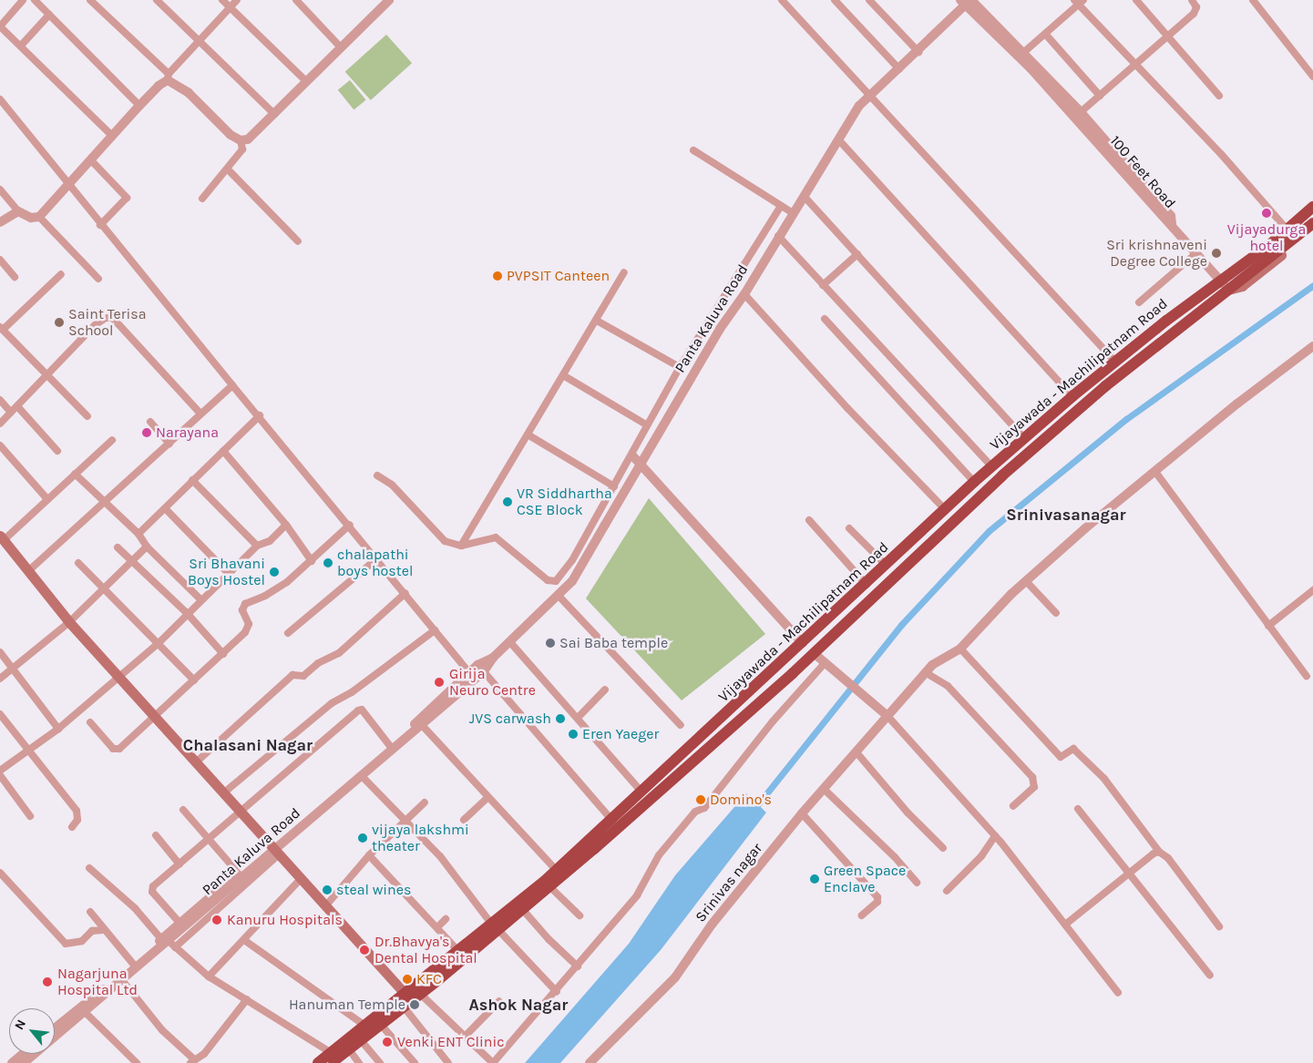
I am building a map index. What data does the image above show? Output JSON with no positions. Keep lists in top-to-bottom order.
{
  "streets": {
    "highway": ["Vijayawada - Machilipatnam Road"],
    "street": ["100 Feet Road", "Panta Kaluva Road", "Srinivas nagar"]
  },
  "crossings": [
    ["100 Feet Road", "Panta Kaluva Road"]
  ],
  "districts": ["Srinivasanagar", "Chalasani Nagar", "Ashok Nagar"],
  "places": [
    "Vijayadurga hotel",
    "Sri krishnaveni Degree College",
    "PVPSIT Canteen",
    "Saint Terisa School",
    "Narayana",
    "VR Siddhartha CSE Block",
    "chalapathi boys hostel",
    "Sri Bhavani Boys Hostel",
    "Sai Baba temple",
    "Girija Neuro Centre",
    "JVS carwash",
    "Eren Yaeger",
    "Domino's",
    "vijaya lakshmi theater",
    "Green Space Enclave",
    "steal wines",
    "Kanuru Hospitals",
    "Dr.Bhavya's Dental Hospital",
    "KFC",
    "Nagarjuna Hospital Ltd",
    "Hanuman Temple",
    "Venki ENT Clinic"
  ],
  "north": "top left"
}
